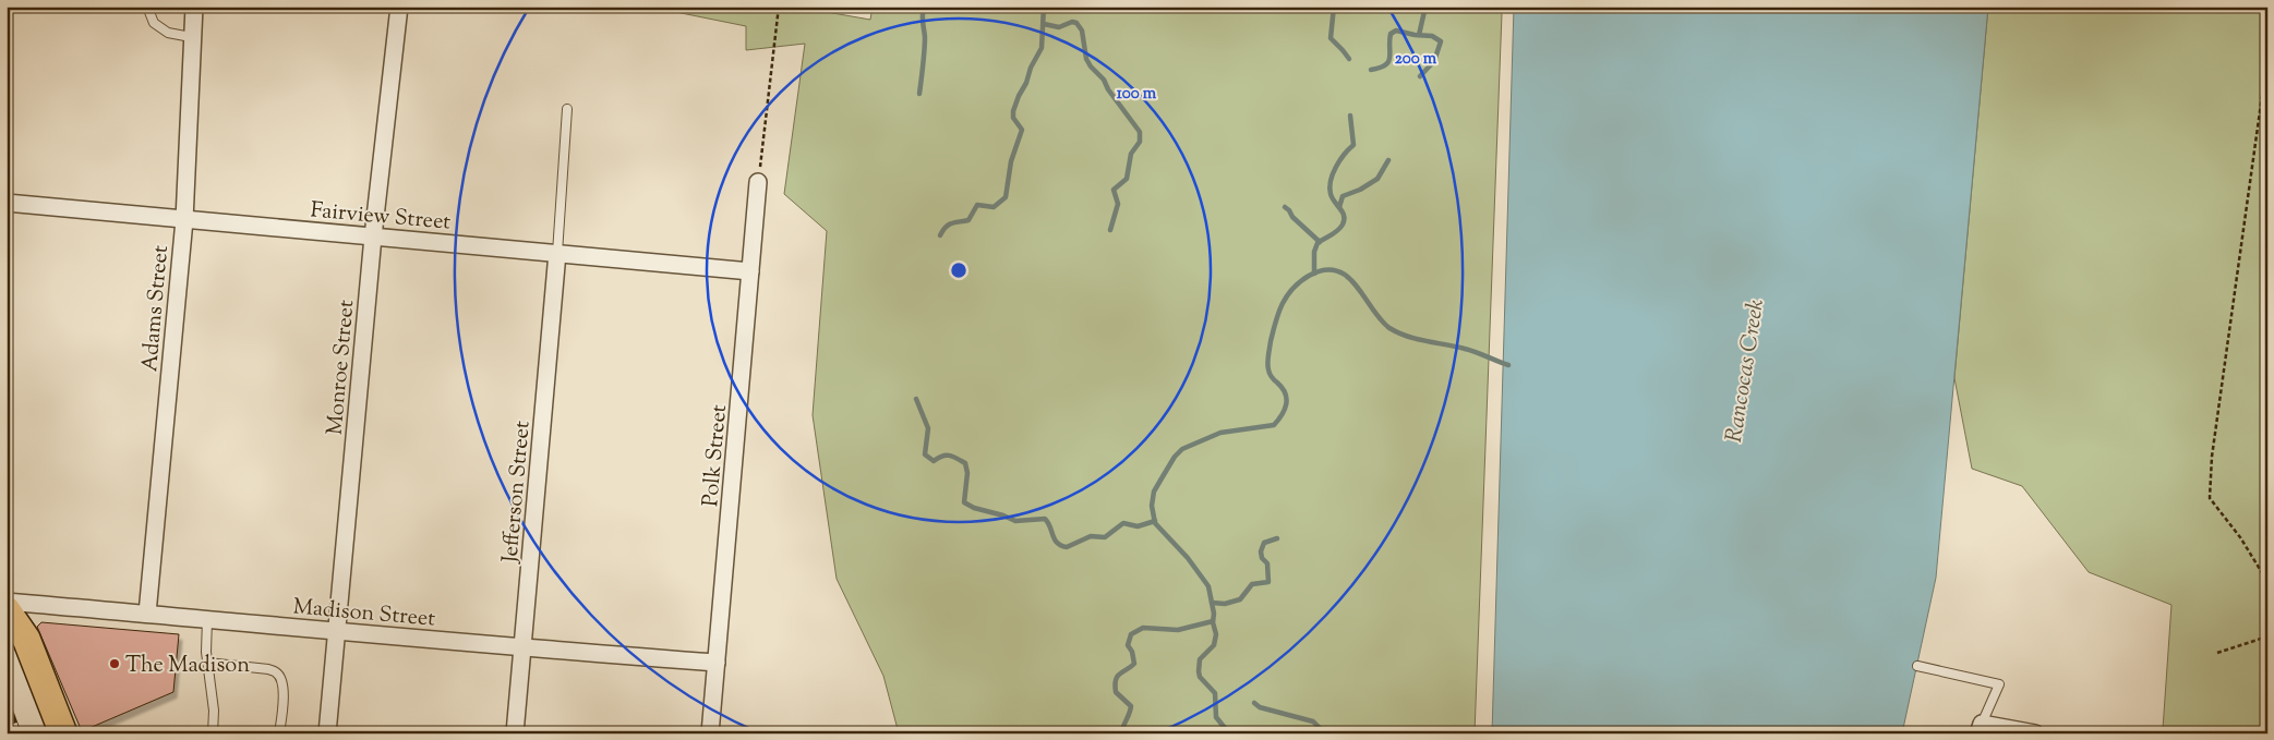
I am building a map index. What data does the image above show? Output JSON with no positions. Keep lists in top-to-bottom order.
{
  "streets": {
    "street": [
      "Fairview Street",
      "Adams Street",
      "Monroe Street",
      "Polk Street",
      "Jefferson Street",
      "Madison Street"
    ]
  },
  "crossings": [
    ["Fairview Street", "Adams Street"],
    ["Fairview Street", "Monroe Street"],
    ["Fairview Street", "Polk Street"],
    ["Fairview Street", "Jefferson Street"],
    ["Adams Street", "Madison Street"],
    ["Monroe Street", "Madison Street"],
    ["Polk Street", "Madison Street"],
    ["Jefferson Street", "Madison Street"]
  ],
  "water": ["Rancocas Creek"],
  "places": ["The Madison"],
  "rings": ["200 m", "100 m"]
}
